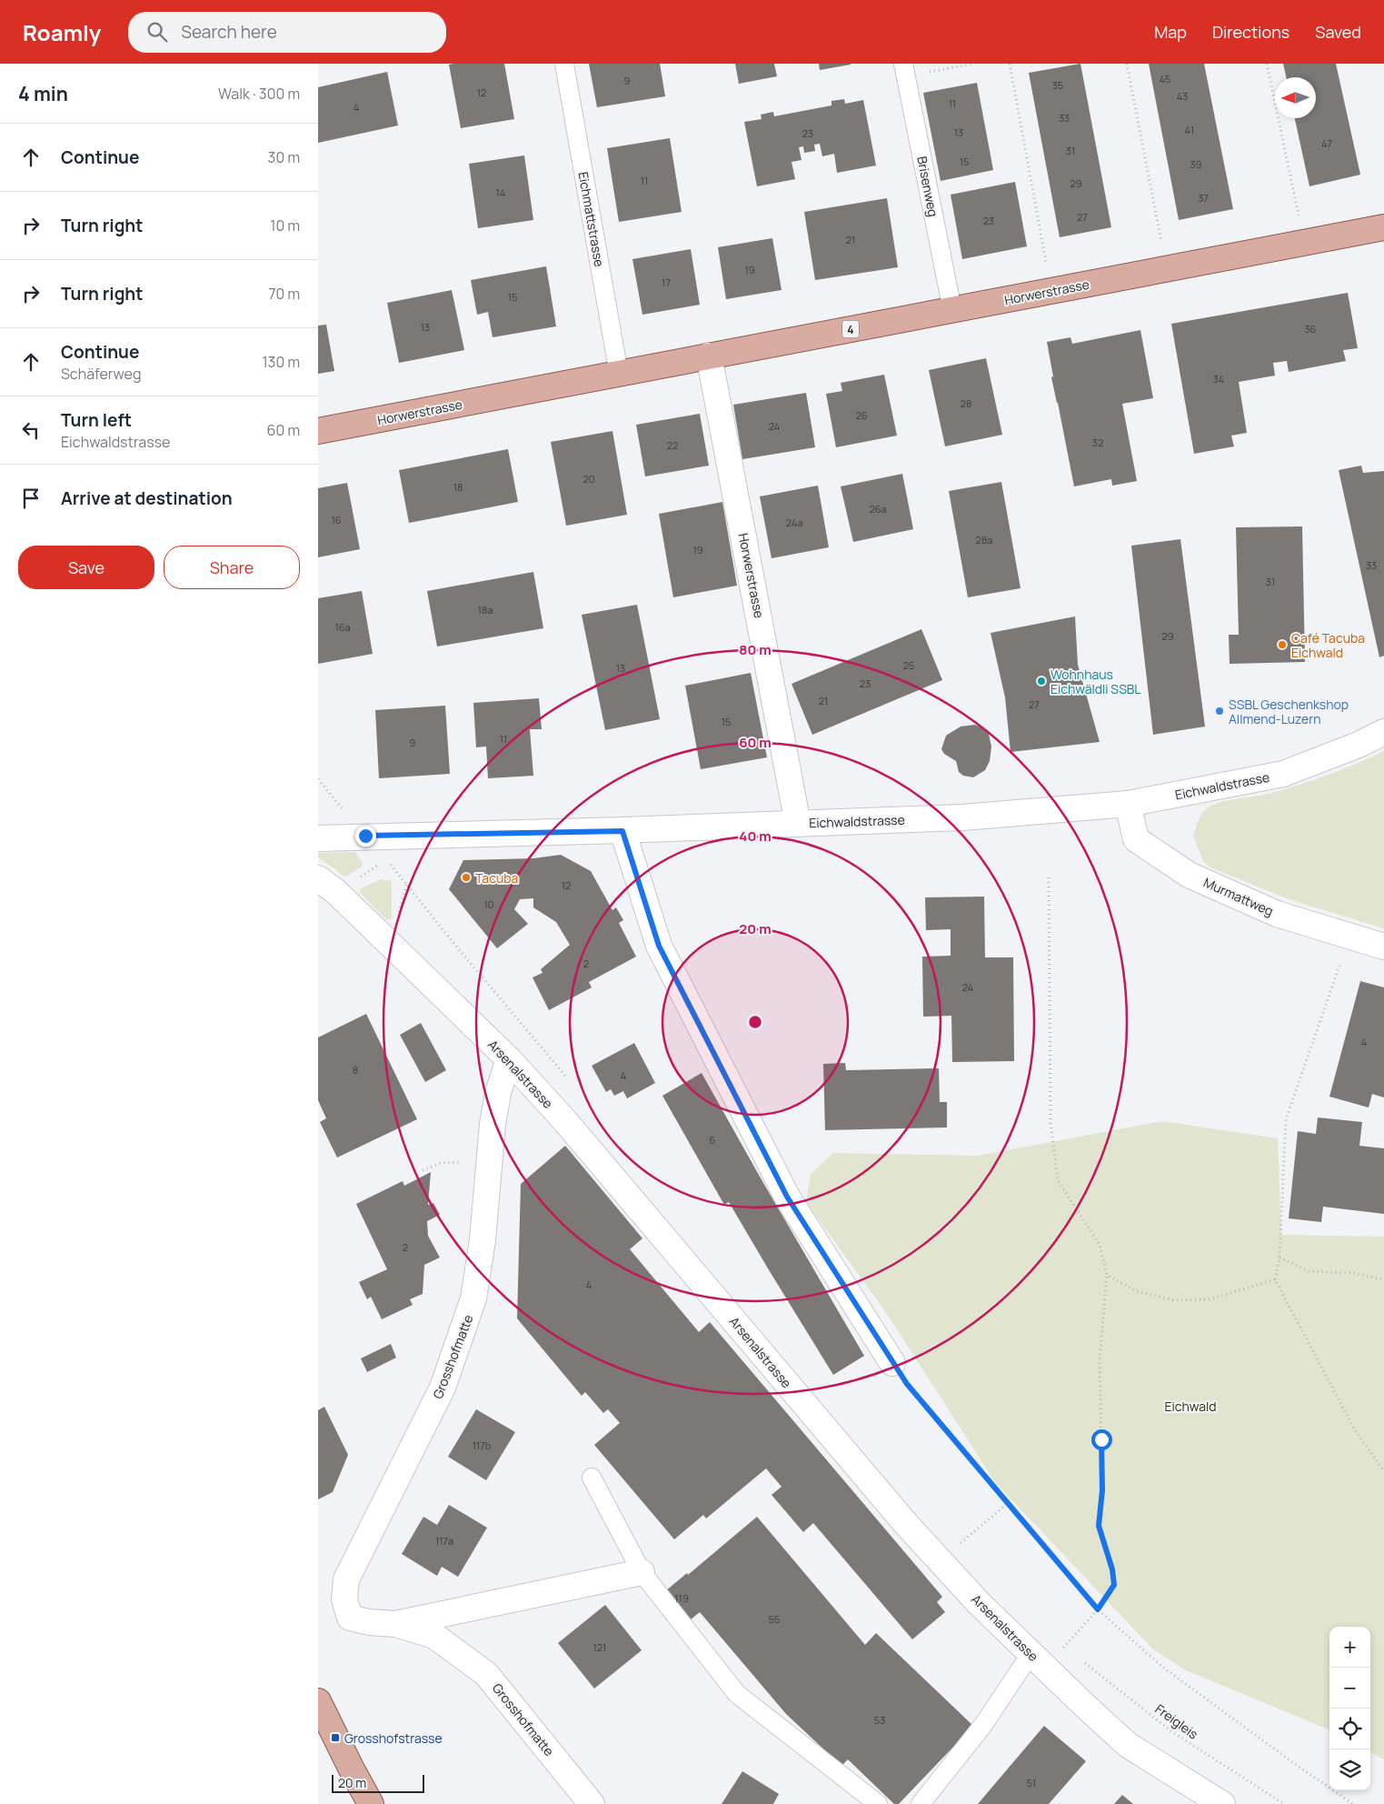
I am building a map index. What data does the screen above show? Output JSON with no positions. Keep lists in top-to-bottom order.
{
  "streets": {
    "main road": ["Horwerstrasse", "4"],
    "street": [
      "Eichwaldstrasse",
      "Murmattweg",
      "Arsenalstrasse",
      "Grosshofmatte"
    ],
    "lane": ["Brisenweg", "Eichmattstrasse"],
    "path": ["Freigleis"]
  },
  "crossings": [
    ["Brisenweg", "Horwerstrasse"],
    ["Eichmattstrasse", "Horwerstrasse"],
    ["Horwerstrasse", "Eichwaldstrasse"],
    ["Eichwaldstrasse", "Murmattweg"],
    ["Arsenalstrasse", "Grosshofmatte"]
  ],
  "parks": ["Eichwald"],
  "places": {
    "other": [
      "Café Tacuba Eichwald",
      "Wohnhaus Eichwäldli SSBL",
      "SSBL Geschenkshop Allmend-Luzern",
      "Tacuba"
    ],
    "transit": ["Grosshofstrasse"]
  },
  "house_numbers": [
    "45",
    "9",
    "35",
    "12",
    "43",
    "11",
    "4",
    "33",
    "41",
    "13",
    "23",
    "47",
    "31",
    "15",
    "39",
    "11",
    "29",
    "14",
    "37",
    "27",
    "23",
    "21",
    "19",
    "17",
    "15",
    "13",
    "36",
    "34",
    "28",
    "26",
    "24",
    "32",
    "22",
    "20",
    "18",
    "26a",
    "16",
    "24a",
    "28a",
    "19",
    "33",
    "31",
    "18a",
    "16a",
    "29",
    "25",
    "13",
    "23",
    "21",
    "27",
    "15",
    "11",
    "9",
    "12",
    "10",
    "2",
    "24",
    "4",
    "8",
    "4",
    "6",
    "2",
    "4",
    "117b",
    "117a",
    "119",
    "55",
    "121",
    "53",
    "51"
  ],
  "scale_bar": "20 m",
  "north": "left",
  "page": {
    "header": "Roamly",
    "search": "Search here",
    "nav": ["Map", "Directions", "Saved"],
    "heading": ["4 min", "Walk · 300 m"],
    "list": [
      ["Continue", "30 m"],
      ["Turn right", "10 m"],
      ["Turn right", "70 m"],
      ["Continue", "Schäferweg", "130 m"],
      ["Turn left", "Eichwaldstrasse", "60 m"],
      "Arrive at destination"
    ],
    "buttons": ["Save", "Share"],
    "map_buttons": ["+", "−"],
    "scale": "20 m"
  },
  "rings": [
    "80 m",
    "60 m",
    "40 m",
    "20 m"
  ]
}
